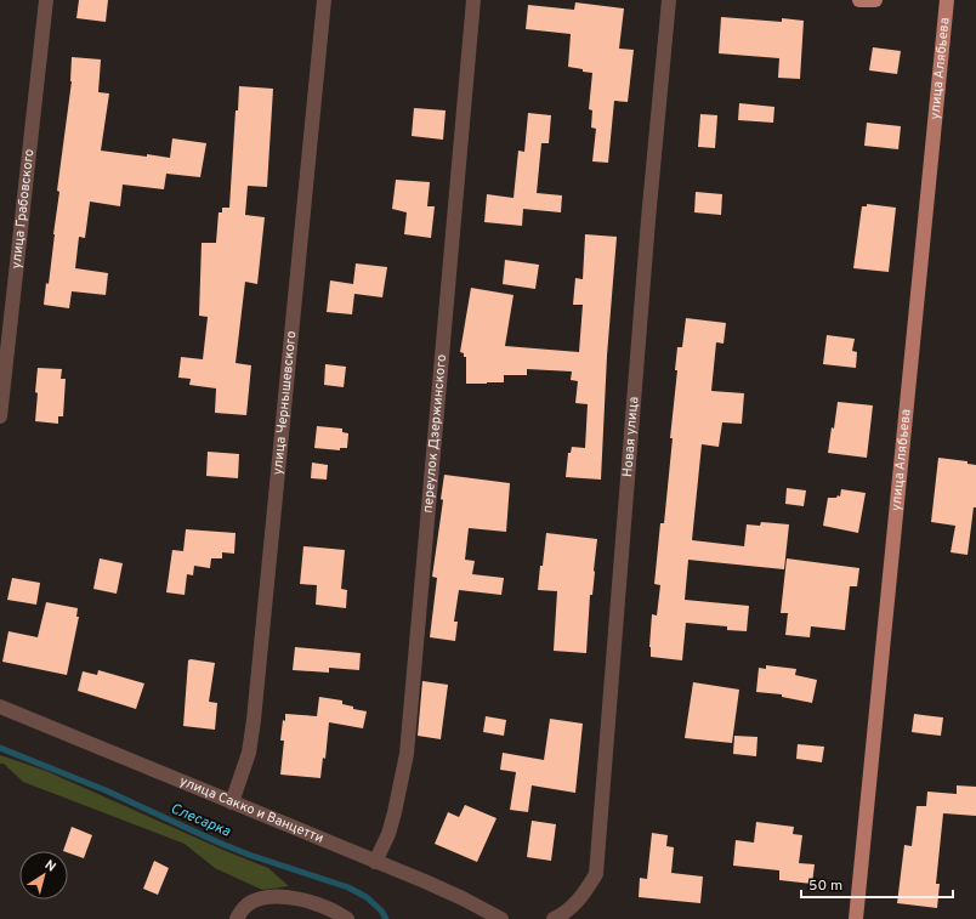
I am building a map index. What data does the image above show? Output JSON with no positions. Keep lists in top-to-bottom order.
{
  "streets": {
    "main road": ["улица Алябьева"],
    "street": [
      "улица Грабовского",
      "улица Чернышевского",
      "переулок Дзержинского",
      "Новая улица",
      "улица Сакко и Ванцетти"
    ]
  },
  "crossings": [
    ["улица Чернышевского", "улица Сакко и Ванцетти"],
    ["переулок Дзержинского", "улица Сакко и Ванцетти"]
  ],
  "water": ["Слесарка"],
  "scale_bar": "50 m",
  "north": "top right"
}
